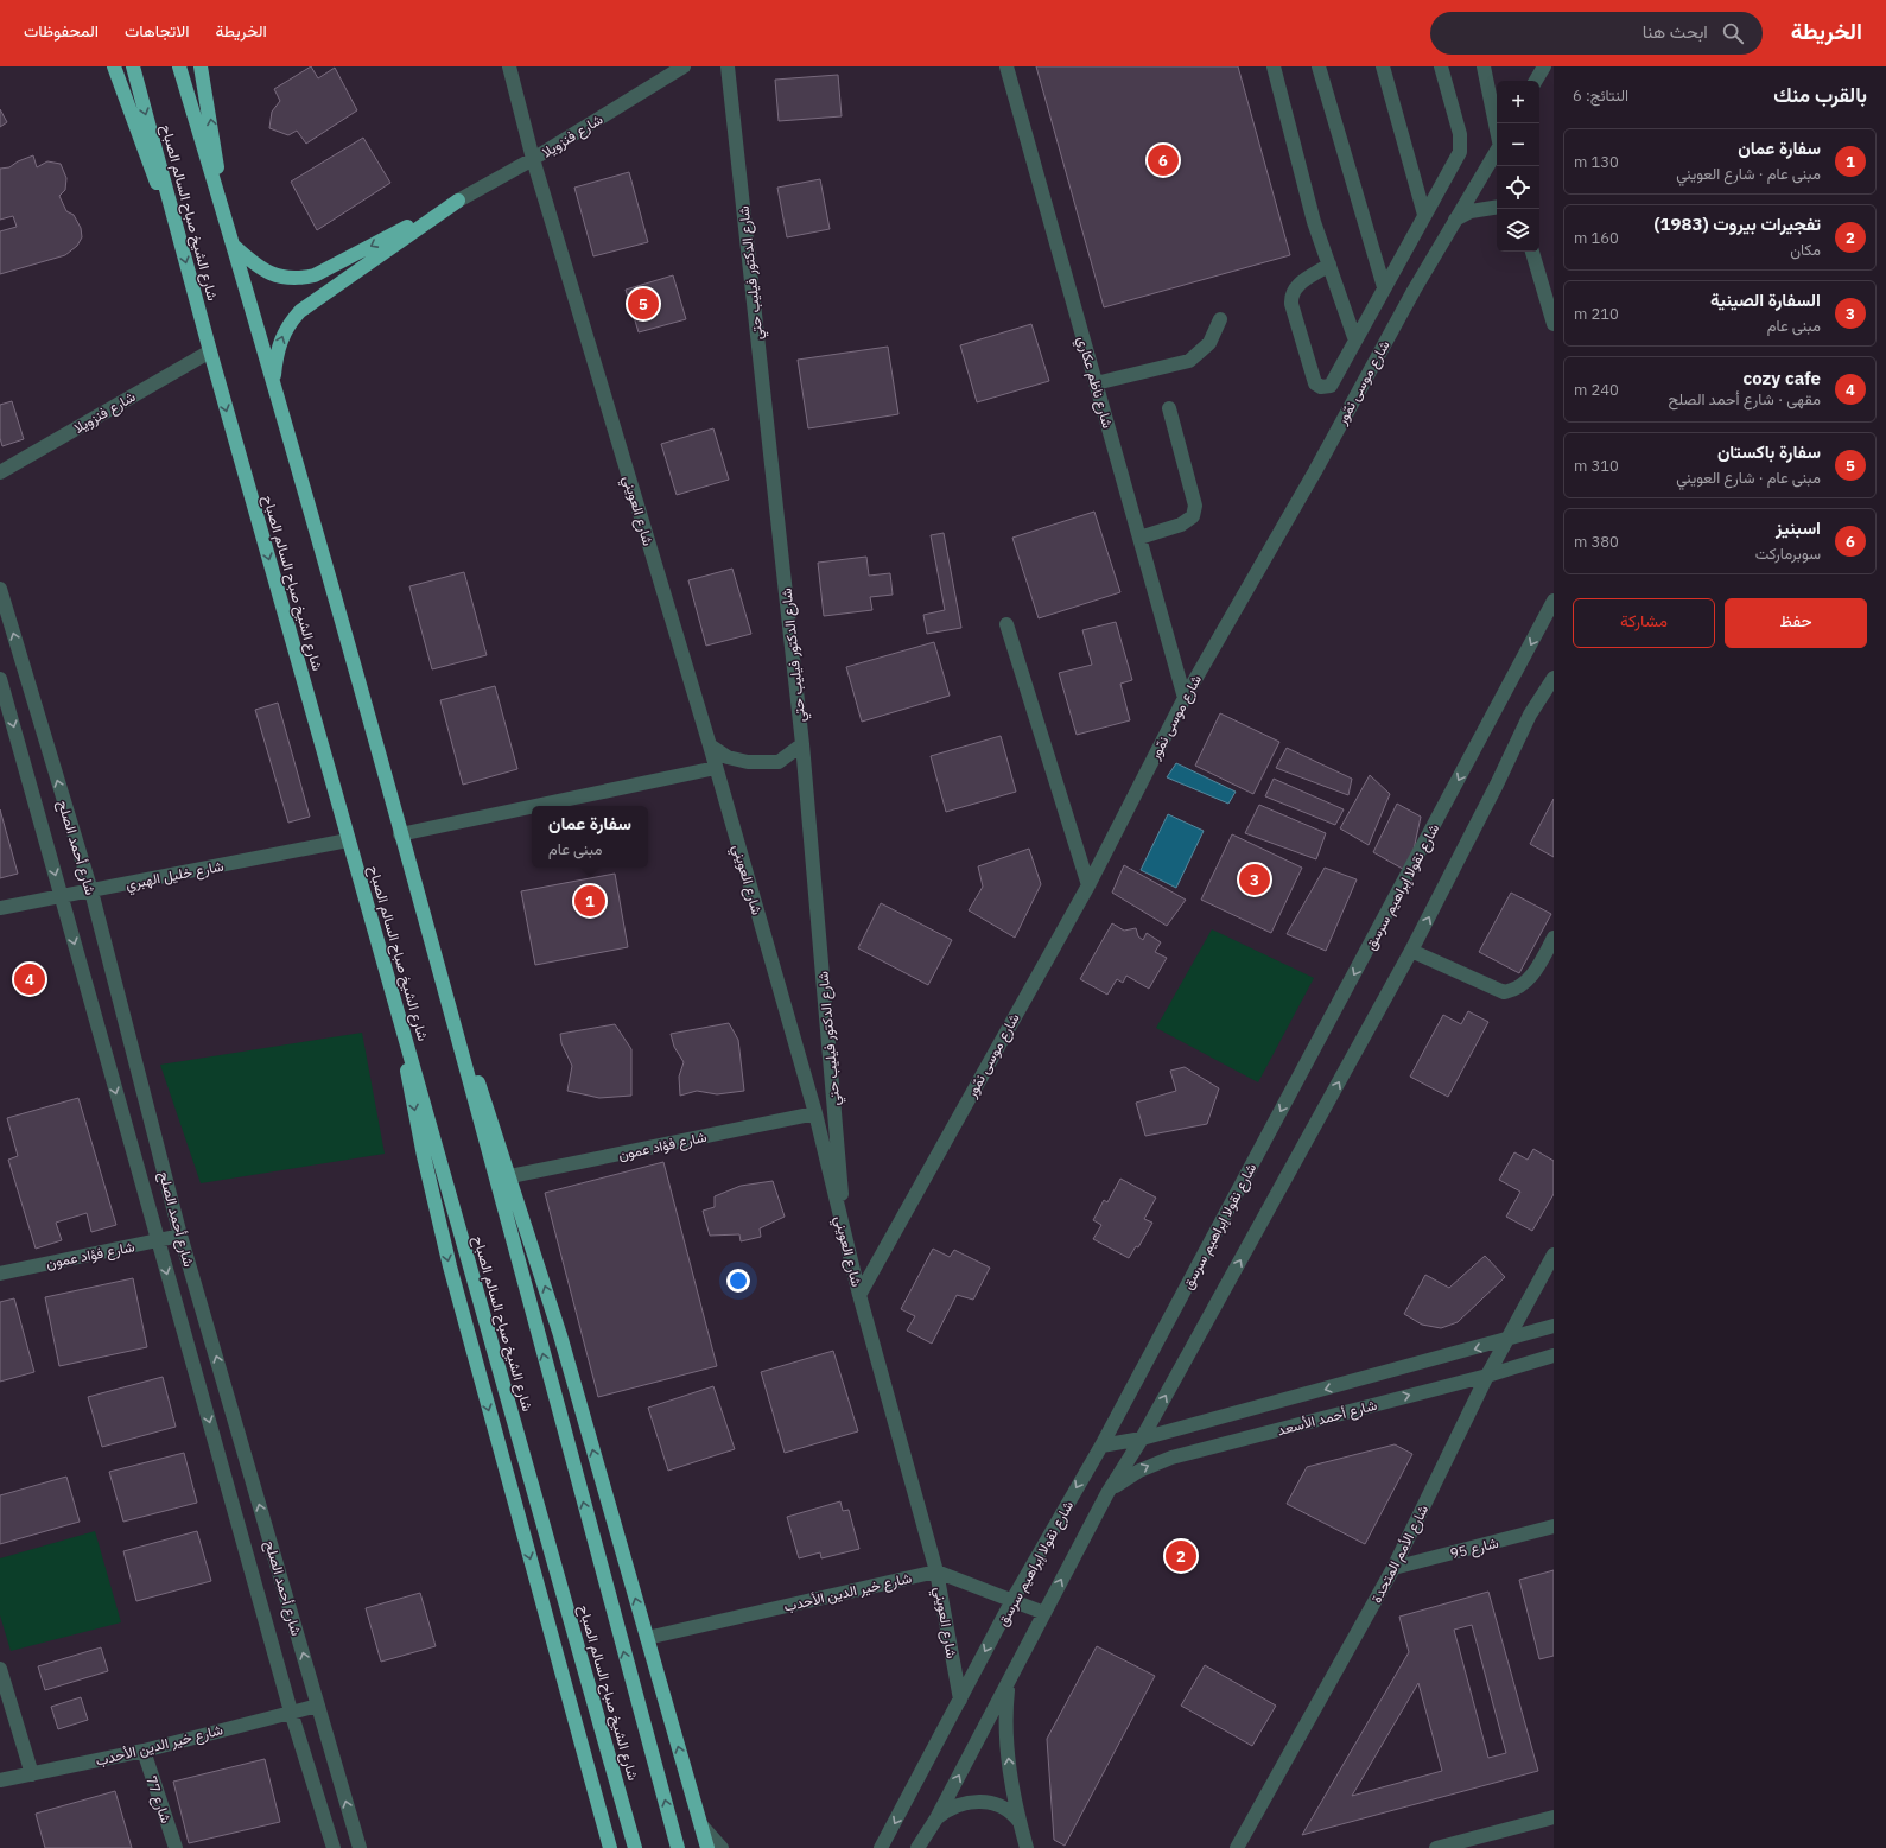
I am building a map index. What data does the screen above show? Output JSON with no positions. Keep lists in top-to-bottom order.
{
  "streets": {
    "highway": ["شارع الشيخ صباح السالم الصباح"],
    "street": [
      "شارع فنزويلا",
      "شارع الدكتور فيليب حتي",
      "شارع ناظم عكاري",
      "شارع موسى نمّور",
      "شارع العويني",
      "شارع أحمد الصلح",
      "شارع خليل الهبري",
      "شارع نقولا إبراهيم سرسق",
      "شارع فؤاد عمون",
      "شارع أحمد الأسعد",
      "شارع 95",
      "شارع الأمم المتحدة",
      "شارع خير الدين الأحدب",
      "شارع 77"
    ]
  },
  "crossings": [
    ["شارع فنزويلا", "شارع الشيخ صباح السالم الصباح"],
    ["شارع فنزويلا", "شارع العويني"],
    ["شارع الشيخ صباح السالم الصباح", "شارع خليل الهبري"],
    ["شارع الدكتور فيليب حتي", "شارع العويني"],
    ["شارع ناظم عكاري", "شارع موسى نمّور"],
    ["شارع موسى نمّور", "شارع العويني"],
    ["شارع العويني", "شارع نقولا إبراهيم سرسق"],
    ["شارع العويني", "شارع فؤاد عمون"],
    ["شارع العويني", "شارع خير الدين الأحدب"],
    ["شارع أحمد الصلح", "شارع خليل الهبري"],
    ["شارع أحمد الصلح", "شارع فؤاد عمون"],
    ["شارع أحمد الصلح", "شارع خير الدين الأحدب"],
    ["شارع نقولا إبراهيم سرسق", "شارع أحمد الأسعد"],
    ["شارع أحمد الأسعد", "شارع الأمم المتحدة"],
    ["شارع 95", "شارع الأمم المتحدة"],
    ["شارع خير الدين الأحدب", "شارع 77"]
  ],
  "page": {
    "header": "الخريطة",
    "search": "ابحث هنا",
    "nav": ["الخريطة", "الاتجاهات", "المحفوظات"],
    "heading": ["بالقرب منك", "النتائج: 6"],
    "map_buttons": ["+", "−"],
    "list": [
      {
        "mark": "1",
        "name": "سفارة عمان",
        "note": "مبنى عام · شارع العويني",
        "value": "130 m"
      },
      {
        "mark": "2",
        "name": "تفجيرات بيروت (1983)",
        "note": "مكان",
        "value": "160 m"
      },
      {
        "mark": "3",
        "name": "السفارة الصينية",
        "note": "مبنى عام",
        "value": "210 m"
      },
      {
        "mark": "4",
        "name": "cozy cafe",
        "note": "مقهى · شارع أحمد الصلح",
        "value": "240 m"
      },
      {
        "mark": "5",
        "name": "سفارة باكستان",
        "note": "مبنى عام · شارع العويني",
        "value": "310 m"
      },
      {
        "mark": "6",
        "name": "اسبنيز",
        "note": "سوبرماركت",
        "value": "380 m"
      }
    ],
    "pins": [
      "6",
      "5",
      "3",
      "1",
      "4",
      "2"
    ],
    "buttons": ["حفظ", "مشاركة"],
    "popup": ["سفارة عمان", "مبنى عام"]
  }
}
